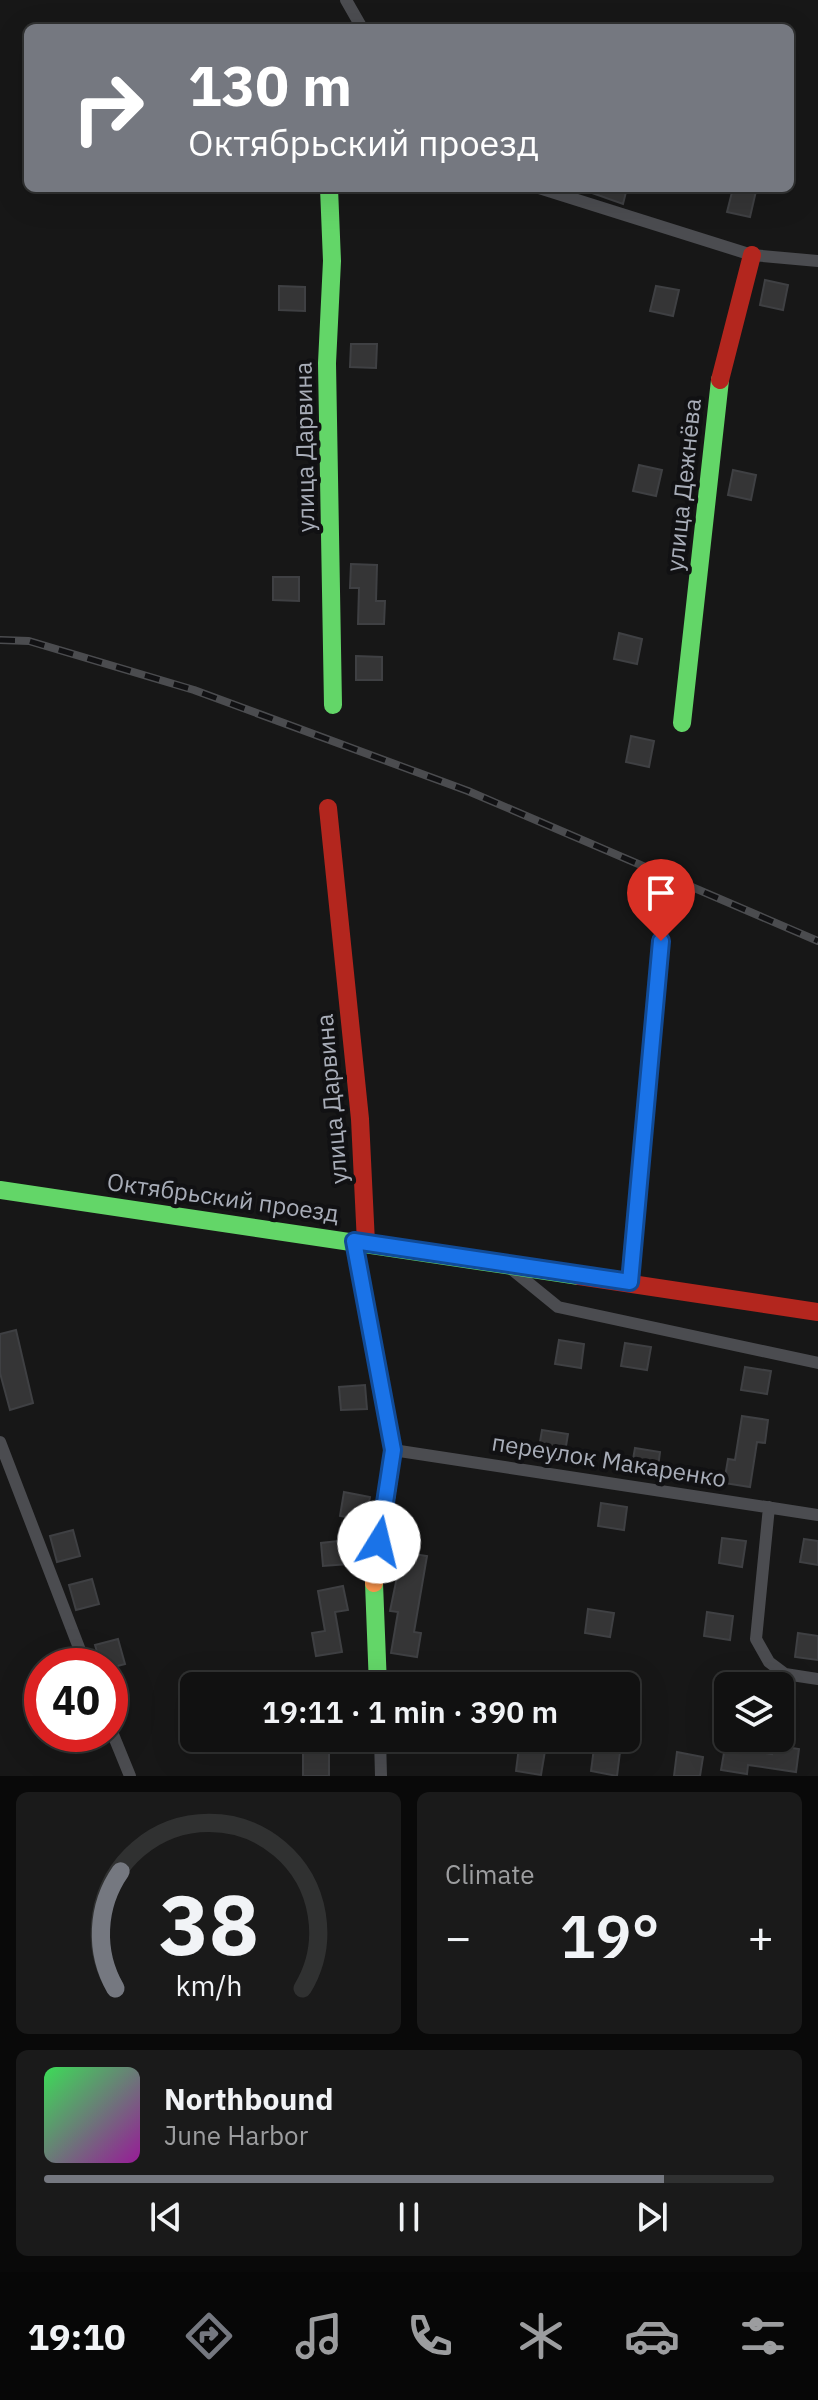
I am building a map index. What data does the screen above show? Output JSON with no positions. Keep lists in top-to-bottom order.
{
  "streets": {
    "street": [
      "улица Дарвина",
      "улица Дежнёва",
      "Октябрьский проезд",
      "переулок Макаренко"
    ]
  },
  "crossings": [
    ["улица Дарвина", "Октябрьский проезд"],
    ["улица Дарвина", "переулок Макаренко"]
  ],
  "page": {
    "turn": ["130 m", "Октябрьский проезд"],
    "limit": "40",
    "trip": "19:11 · 1 min · 390 m",
    "tile": "Climate",
    "heat": ["−", "19°", "+"],
    "song": ["Northbound", "June Harbor"],
    "tabs": "19:10",
    "gauge": ["38", "km/h"]
  }
}
